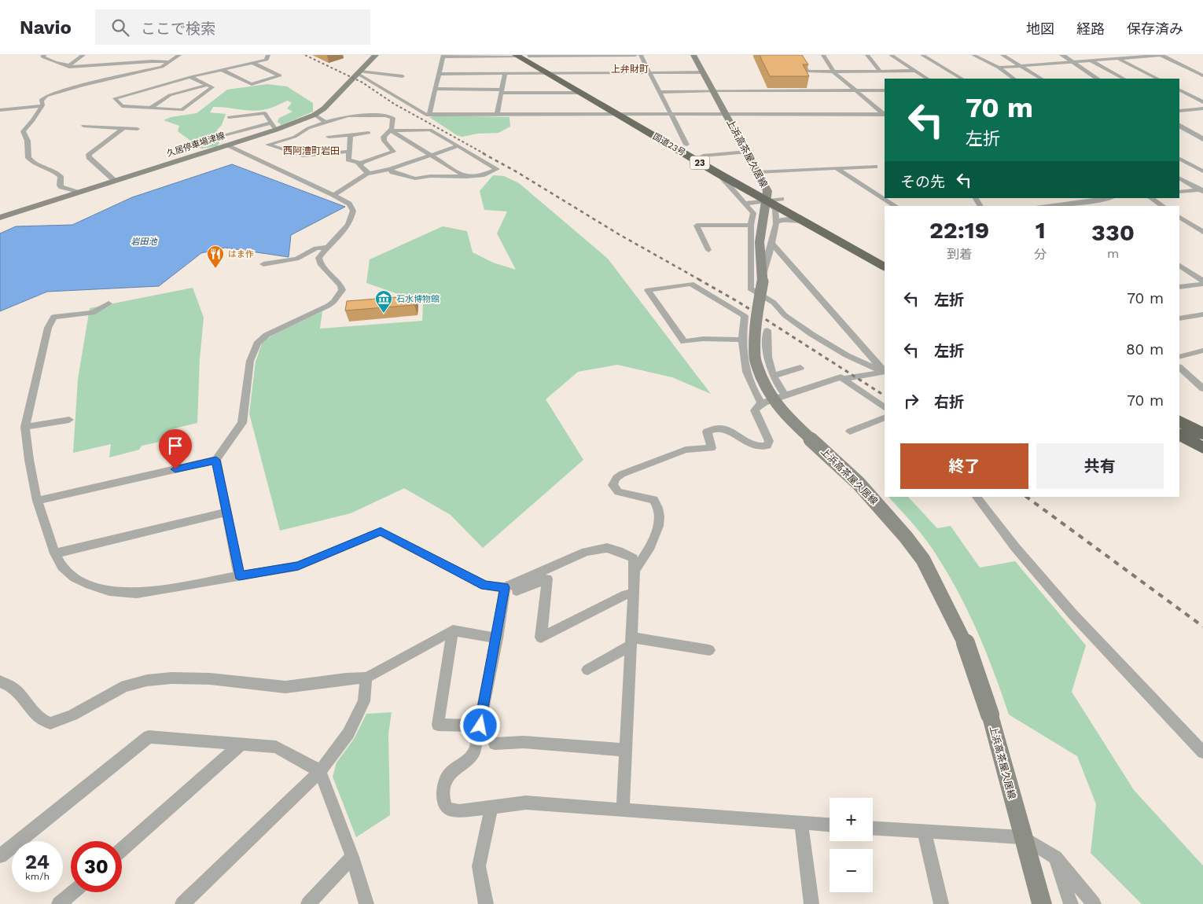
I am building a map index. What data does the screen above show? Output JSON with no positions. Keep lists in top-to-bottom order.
{
  "streets": {
    "highway": ["国道23号", "23"],
    "main road": ["久居停車場津線", "上浜高茶屋久居線"]
  },
  "crossings": [
    ["国道23号", "上浜高茶屋久居線"]
  ],
  "districts": ["上弁財町", "西阿漕町岩田"],
  "water": ["岩田池"],
  "places": {
    "restaurant": ["はま作"],
    "museum": ["石水博物館"]
  },
  "page": {
    "header": "Navio",
    "search": "ここで検索",
    "nav": ["地図", "経路", "保存済み"],
    "turn": ["70 m", "左折"],
    "then": "その先",
    "eta": [
      "22:19",
      "到着",
      "1",
      "分",
      "330",
      "m"
    ],
    "list": [
      {
        "name": "左折",
        "value": "70 m"
      },
      {
        "name": "左折",
        "value": "80 m"
      },
      {
        "name": "右折",
        "value": "70 m"
      }
    ],
    "buttons": ["終了", "共有"],
    "map_buttons": ["+", "−"],
    "speed": "24 km/h",
    "limit": "30"
  }
}
